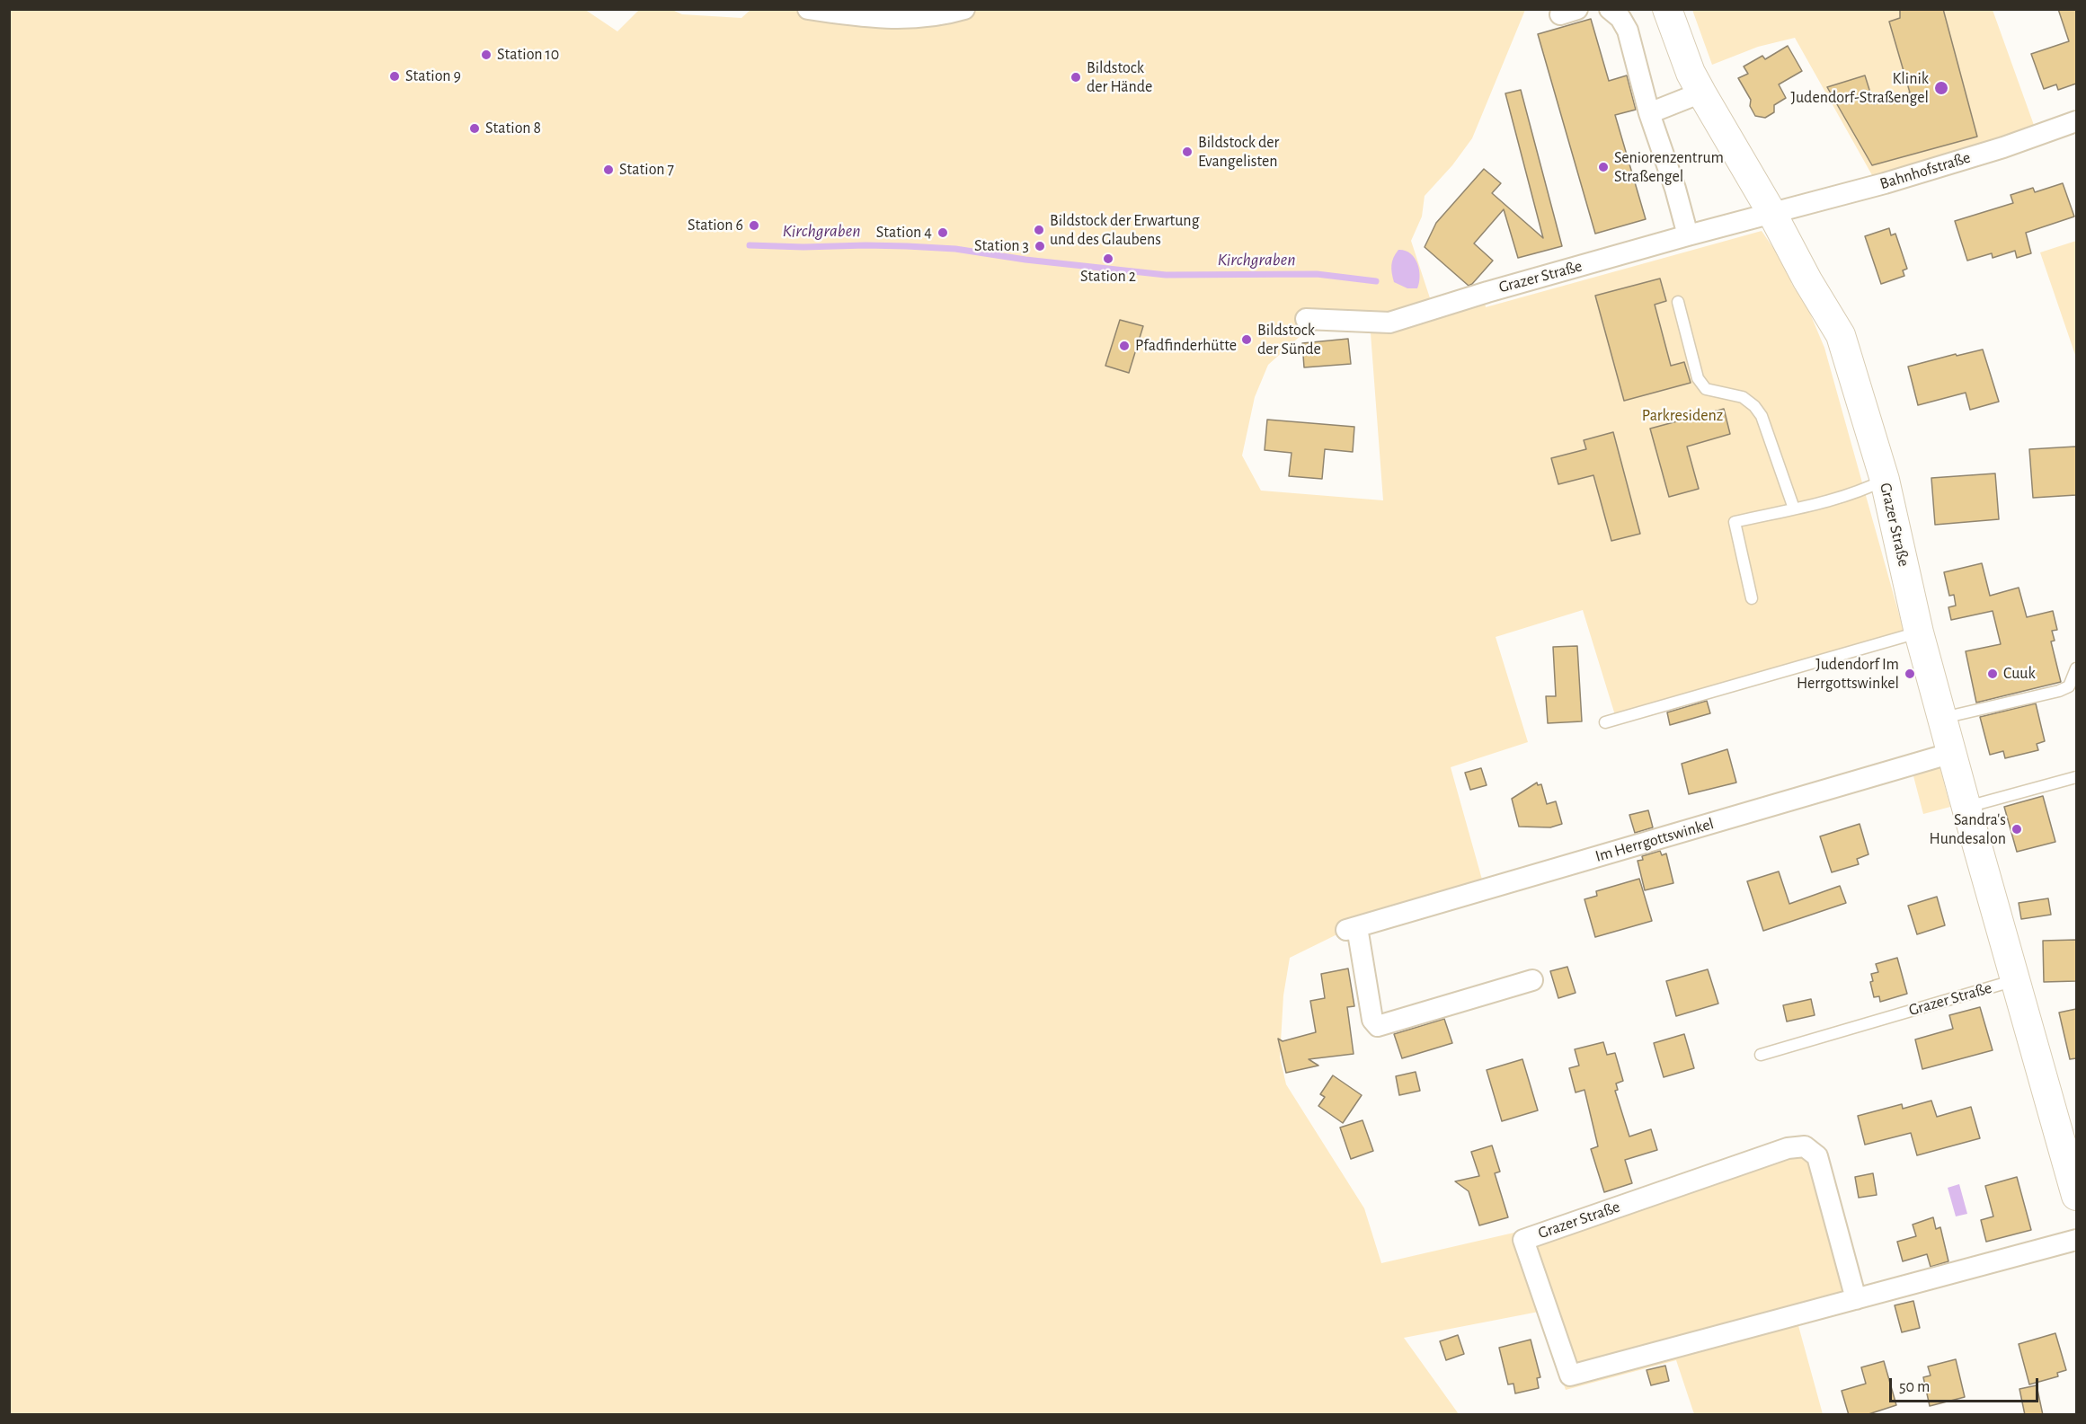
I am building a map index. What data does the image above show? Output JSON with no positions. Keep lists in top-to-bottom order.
{
  "streets": {
    "main road": ["Grazer Straße"],
    "street": ["Bahnhofstraße", "Im Herrgottswinkel"]
  },
  "crossings": [
    ["Bahnhofstraße", "Grazer Straße"],
    ["Grazer Straße", "Im Herrgottswinkel"]
  ],
  "water": ["Kirchgraben"],
  "parks": ["Parkresidenz"],
  "places": [
    "Station 10",
    "Station 9",
    "Bildstock der Hände",
    "Klinik Judendorf-Straßengel",
    "Station 8",
    "Bildstock der Evangelisten",
    "Seniorenzentrum Straßengel",
    "Station 7",
    "Station 6",
    "Bildstock der Erwartung und des Glaubens",
    "Station 4",
    "Station 3",
    "Station 2",
    "Bildstock der Sünde",
    "Pfadfinderhütte",
    "Judendorf Im Herrgottswinkel",
    "Cuuk",
    "Sandra's Hundesalon"
  ],
  "scale_bar": "50 m"
}
